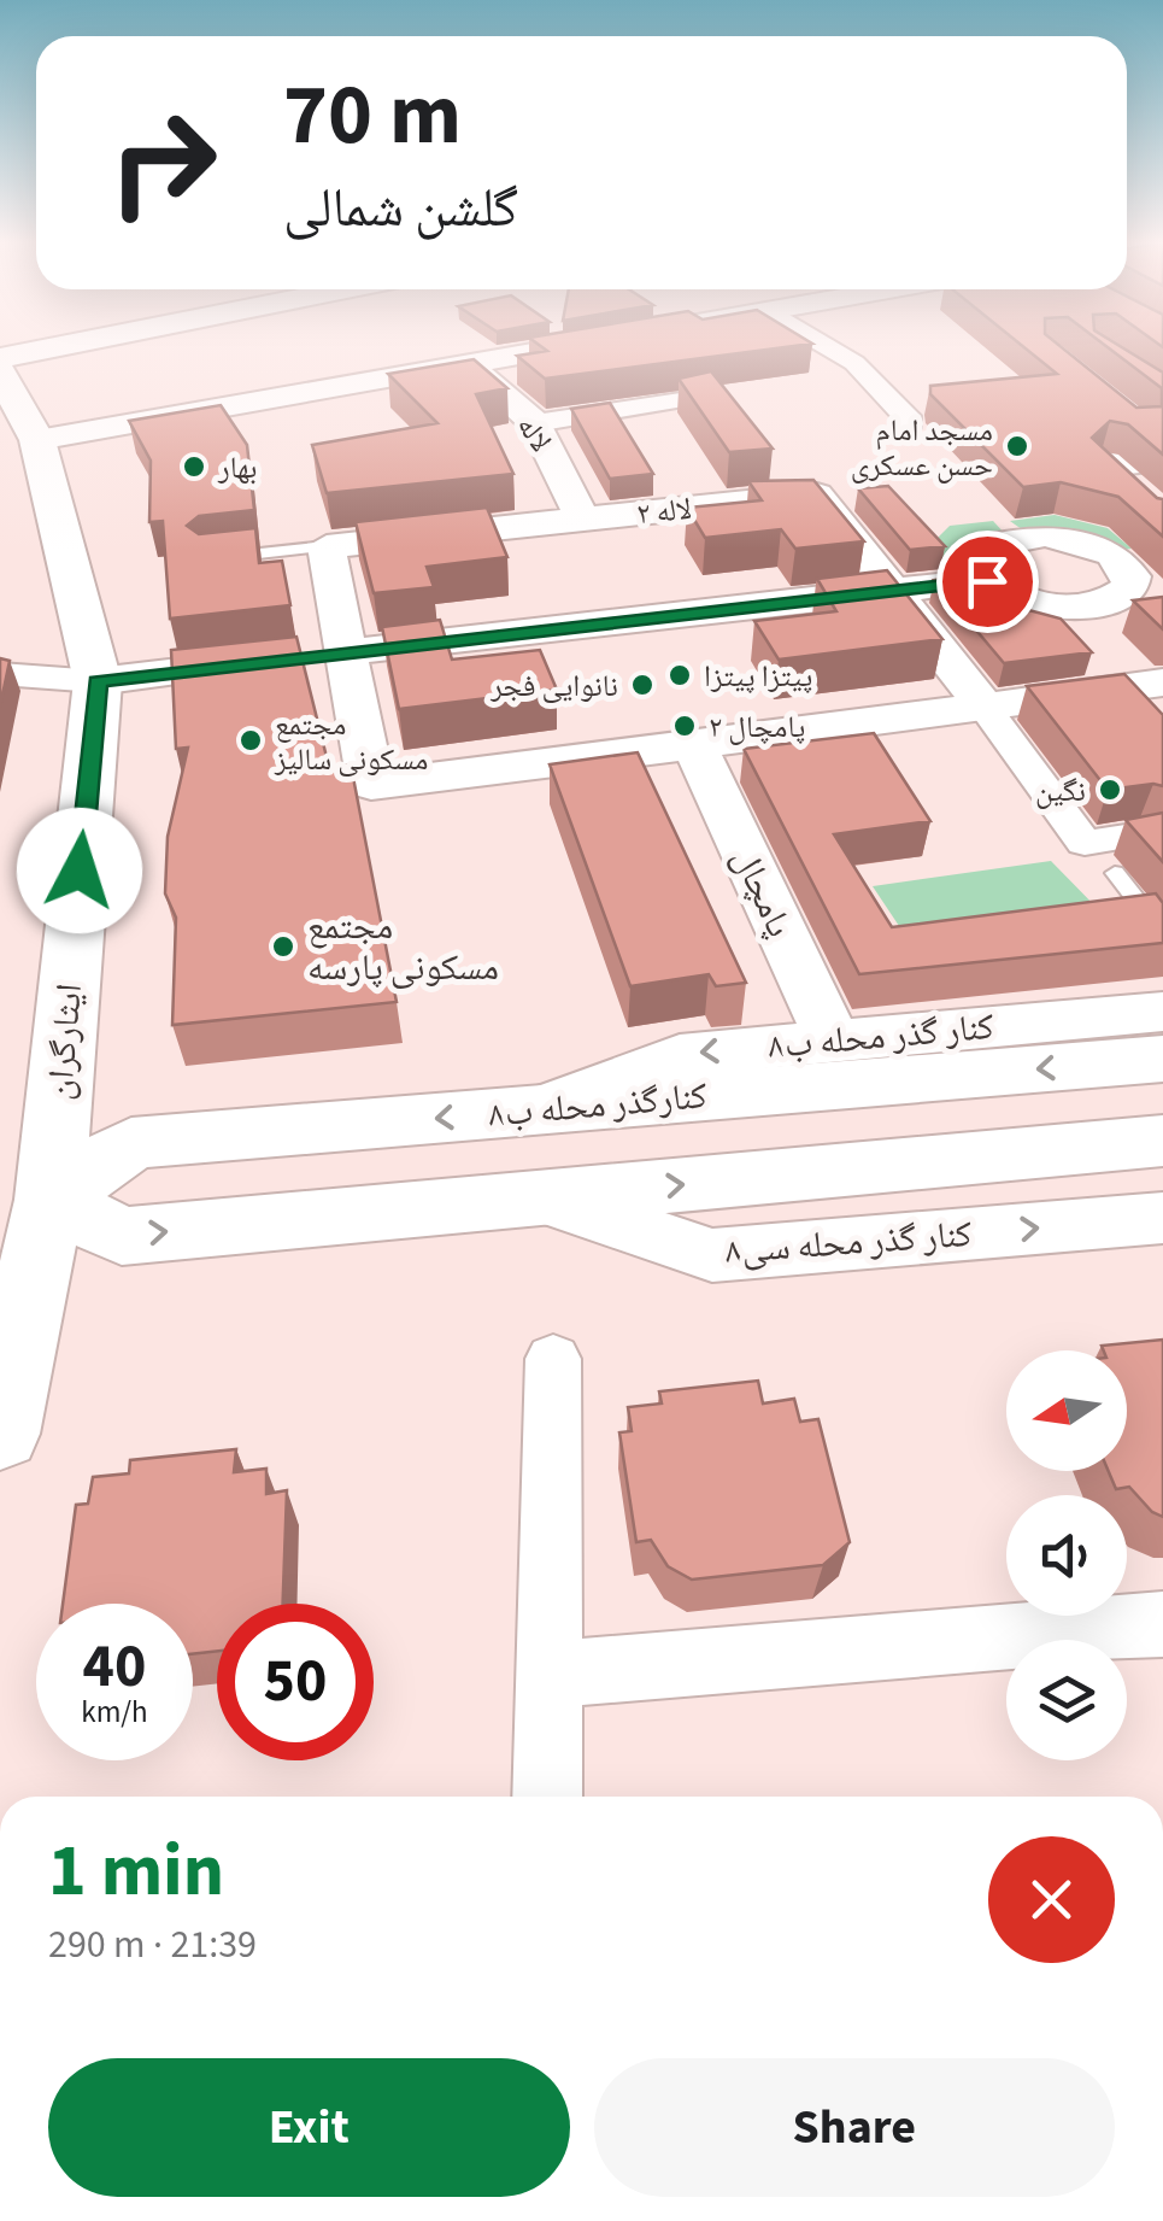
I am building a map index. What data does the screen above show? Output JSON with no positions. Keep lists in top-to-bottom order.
{
  "streets": {
    "main road": ["ایثارگران", "کنارگذر محله ب۸"],
    "street": [
      "لاله",
      "لاله ۲",
      "پامچال",
      "کنار گذر محله ب۸",
      "کنار گذر محله سی۸"
    ]
  },
  "crossings": [
    ["لاله", "لاله ۲"],
    ["پامچال", "کنار گذر محله ب۸"],
    ["کنار گذر محله ب۸", "کنارگذر محله ب۸"],
    ["ایثارگران", "کنارگذر محله ب۸"]
  ],
  "places": [
    "مسجد امام حسن عسکری",
    "بهار",
    "پیتزا پیتزا",
    "نانوایی فجر",
    "پامچال ۲",
    "مجتمع مسکونی سالیز",
    "نگین",
    "مجتمع مسکونی پارسه"
  ],
  "north": "left",
  "page": {
    "turn": ["70 m", "گلشن شمالی"],
    "speed": "40 km/h",
    "limit": "50",
    "heading": ["1 min", "290 m · 21:39"],
    "buttons": ["Exit", "Share"]
  }
}
